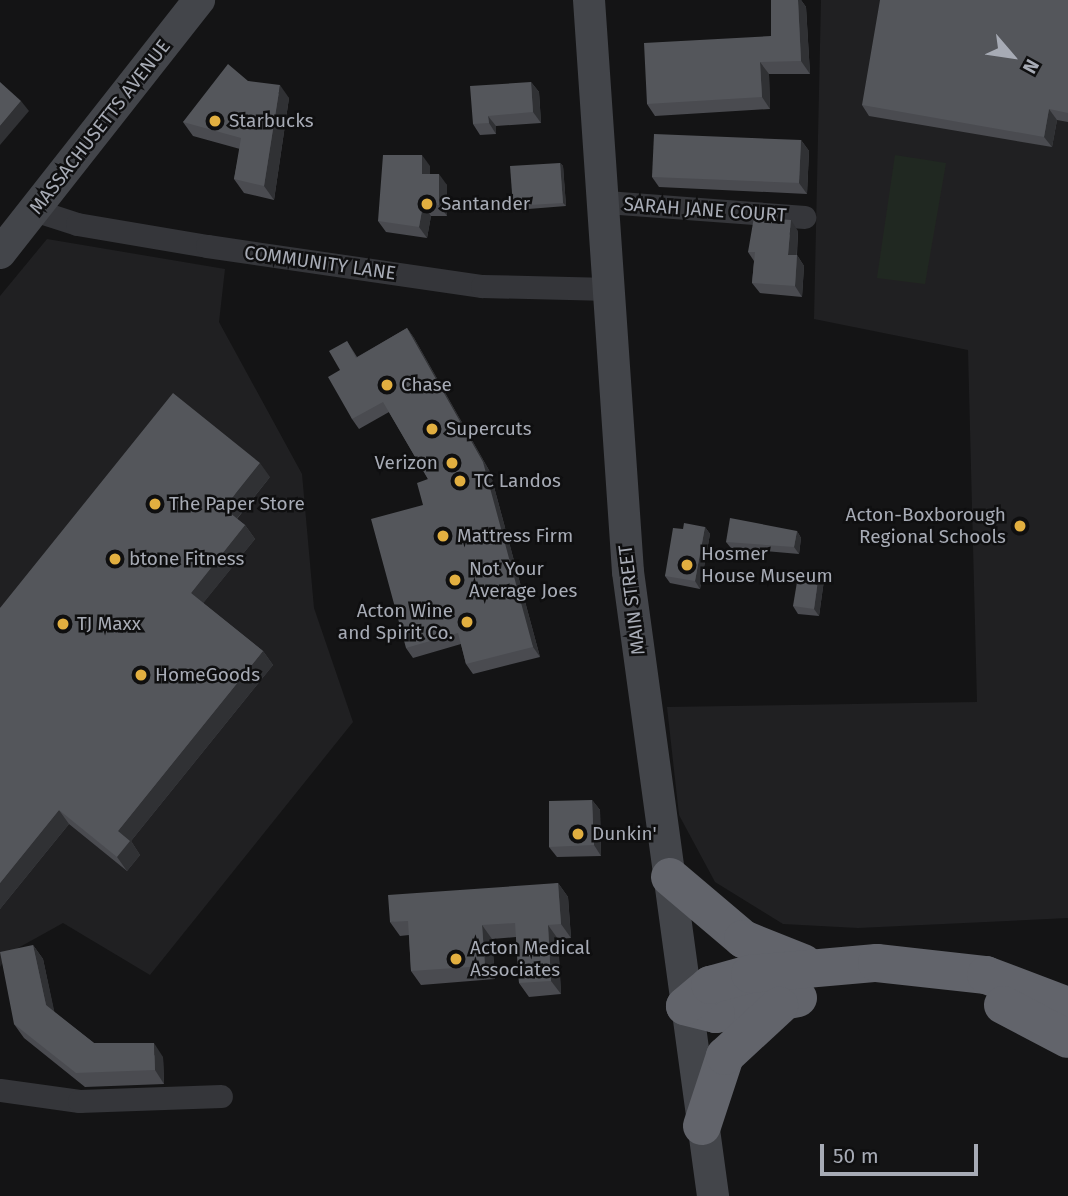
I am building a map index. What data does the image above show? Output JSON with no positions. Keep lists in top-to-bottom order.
{
  "streets": {
    "main road": ["MASSACHUSETTS AVENUE", "MAIN STREET"],
    "street": ["SARAH JANE COURT", "COMMUNITY LANE"]
  },
  "crossings": [
    ["MASSACHUSETTS AVENUE", "COMMUNITY LANE"],
    ["SARAH JANE COURT", "MAIN STREET"],
    ["COMMUNITY LANE", "MAIN STREET"]
  ],
  "places": [
    "Starbucks",
    "Santander",
    "Chase",
    "Supercuts",
    "Verizon",
    "TC Landos",
    "The Paper Store",
    "Acton-Boxborough Regional Schools",
    "Mattress Firm",
    "btone Fitness",
    "Hosmer House Museum",
    "Not Your Average Joes",
    "Acton Wine and Spirit Co.",
    "TJ Maxx",
    "HomeGoods",
    "Dunkin'",
    "Acton Medical Associates"
  ],
  "scale_bar": "50 m",
  "north": "bottom right"
}
